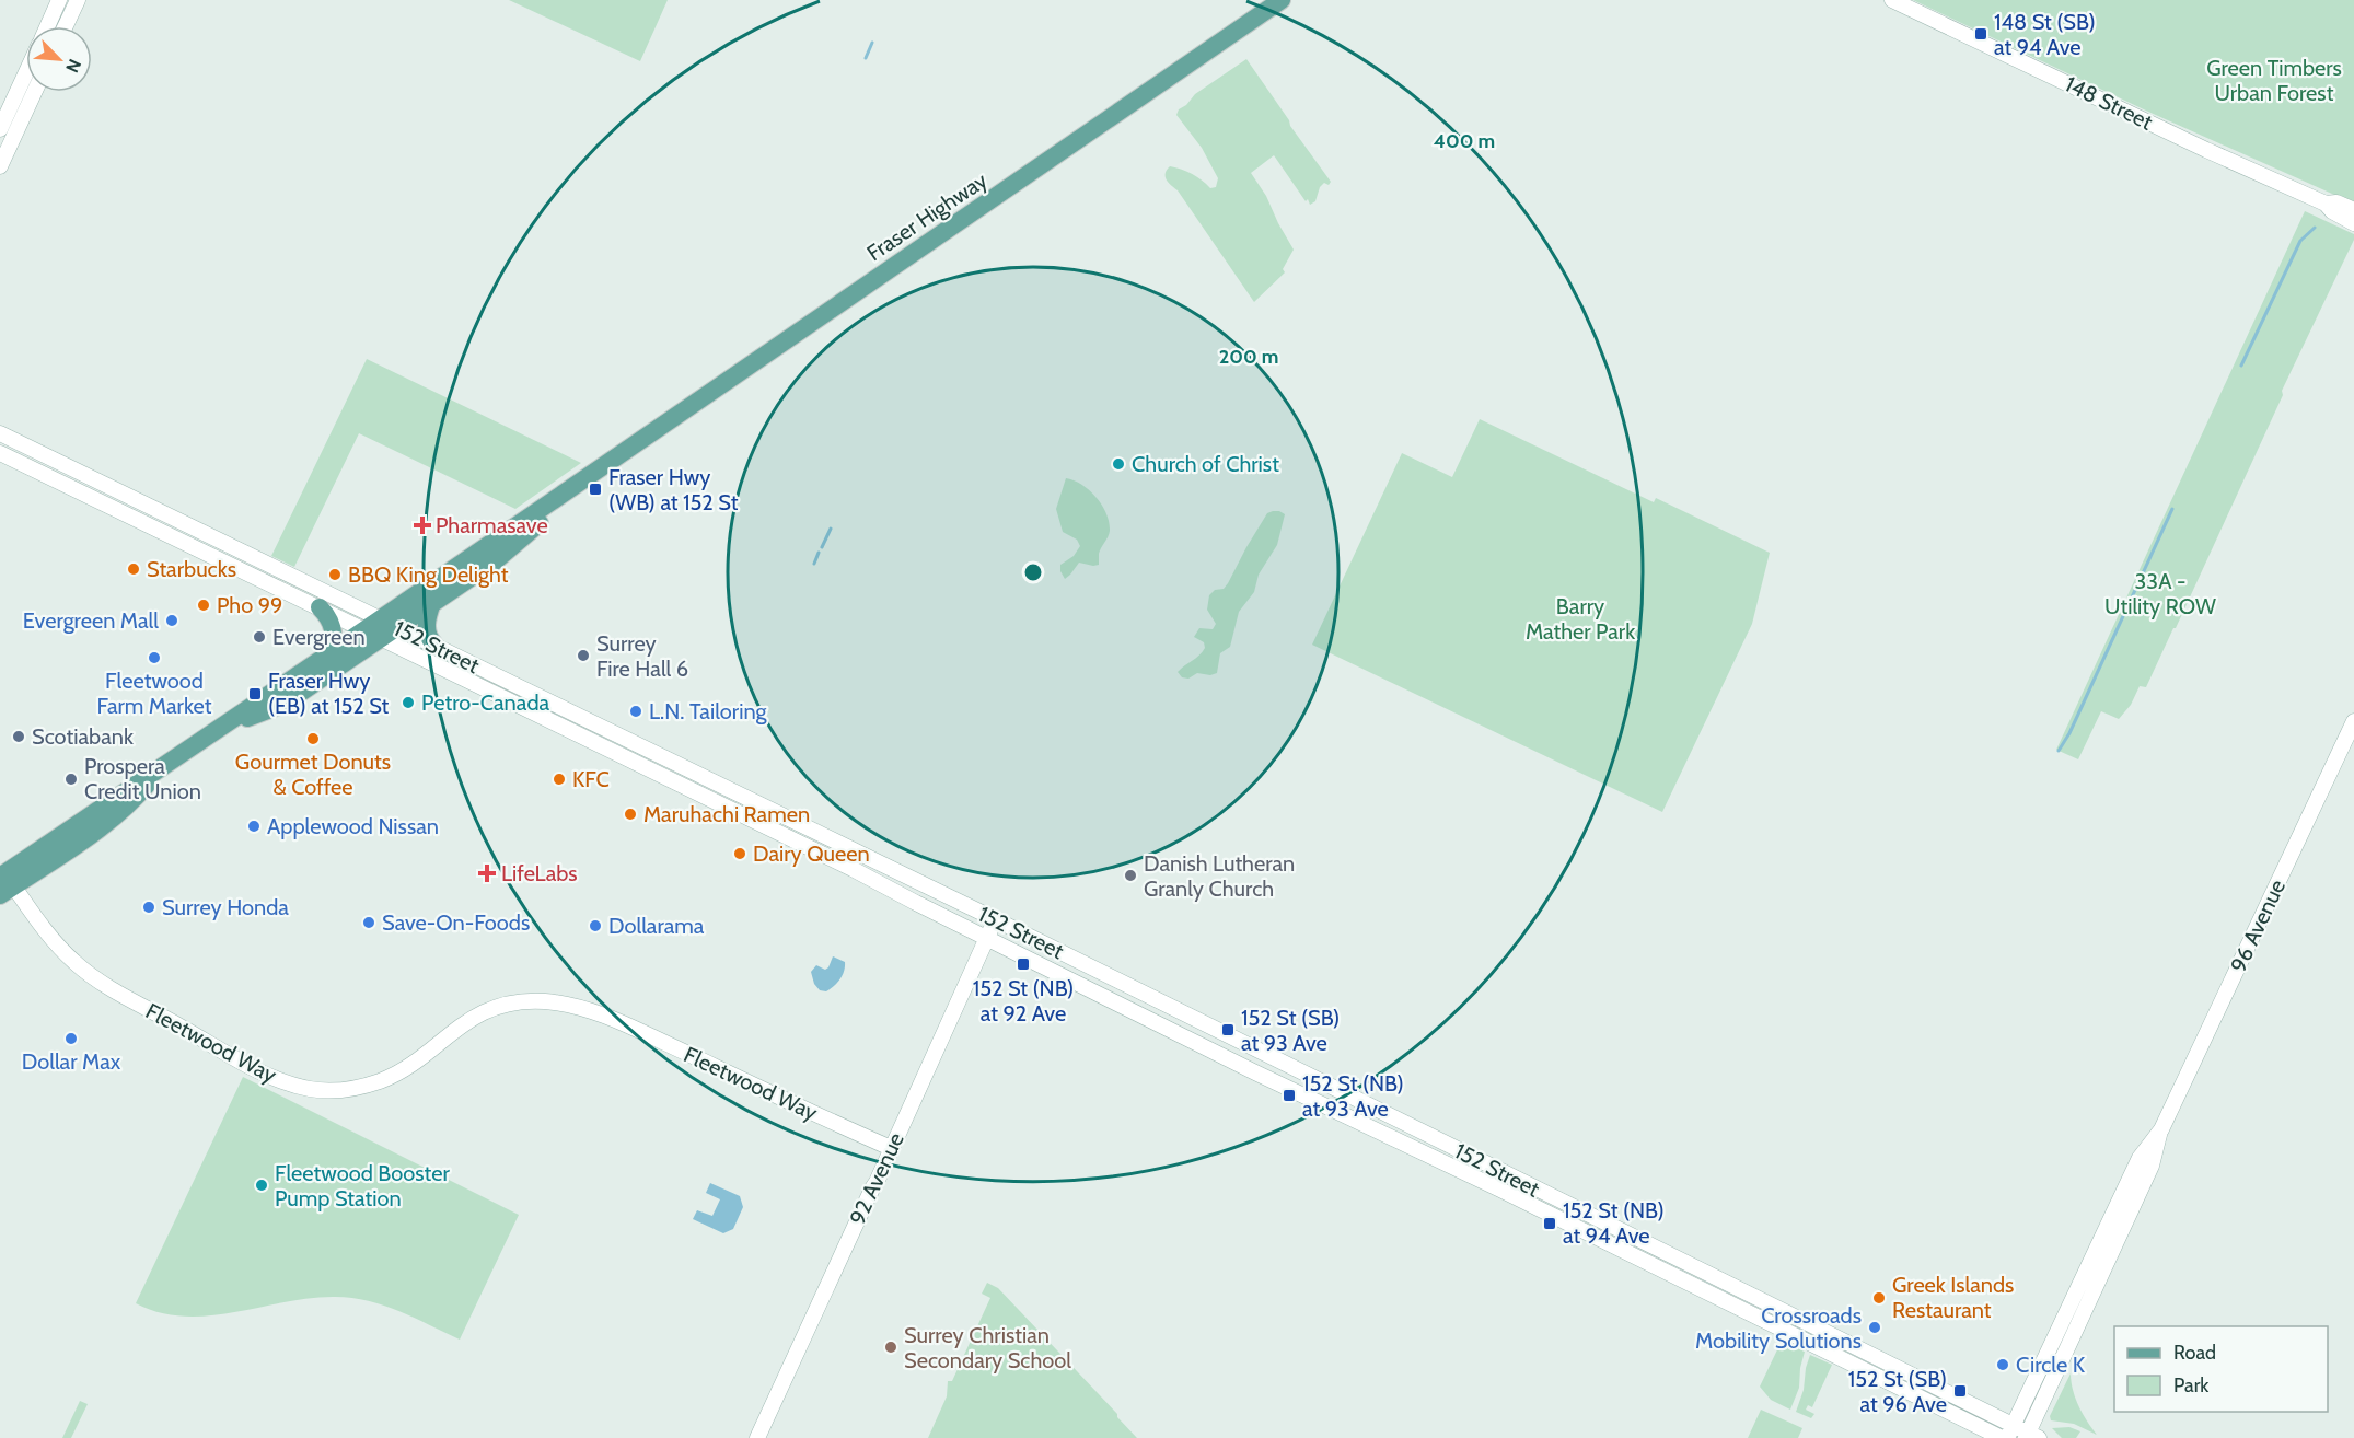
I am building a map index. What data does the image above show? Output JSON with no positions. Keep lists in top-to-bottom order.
{
  "streets": {
    "main road": [
      "148 Street",
      "Fraser Highway",
      "152 Street",
      "96 Avenue",
      "Fleetwood Way",
      "92 Avenue"
    ]
  },
  "crossings": [
    ["Fraser Highway", "152 Street"],
    ["Fraser Highway", "Fleetwood Way"],
    ["152 Street", "96 Avenue"],
    ["152 Street", "92 Avenue"],
    ["Fleetwood Way", "92 Avenue"]
  ],
  "parks": ["Green Timbers Urban Forest", "33A - Utility ROW", "Barry Mather Park"],
  "places": {
    "transit": [
      "148 St (SB) at 94 Ave",
      "Fraser Hwy (WB) at 152 St",
      "Fraser Hwy (EB) at 152 St",
      "152 St (NB) at 92 Ave",
      "152 St (SB) at 93 Ave",
      "152 St (NB) at 93 Ave",
      "152 St (NB) at 94 Ave",
      "152 St (SB) at 96 Ave"
    ],
    "other": [
      "Church of Christ",
      "Starbucks",
      "BBQ King Delight",
      "Pho 99",
      "Evergreen Mall",
      "Evergreen",
      "Surrey Fire Hall 6",
      "Fleetwood Farm Market",
      "Petro-Canada",
      "L.N. Tailoring",
      "Scotiabank",
      "Gourmet Donuts & Coffee",
      "Prospera Credit Union",
      "KFC",
      "Maruhachi Ramen",
      "Applewood Nissan",
      "Dairy Queen",
      "Danish Lutheran Granly Church",
      "Surrey Honda",
      "Save-On-Foods",
      "Dollarama",
      "Dollar Max",
      "Fleetwood Booster Pump Station",
      "Greek Islands Restaurant",
      "Crossroads Mobility Solutions",
      "Surrey Christian Secondary School",
      "Circle K"
    ],
    "health": ["Pharmasave", "LifeLabs"]
  },
  "legend": ["Road", "Park"],
  "north": "bottom right",
  "rings": ["400 m", "200 m"]
}
